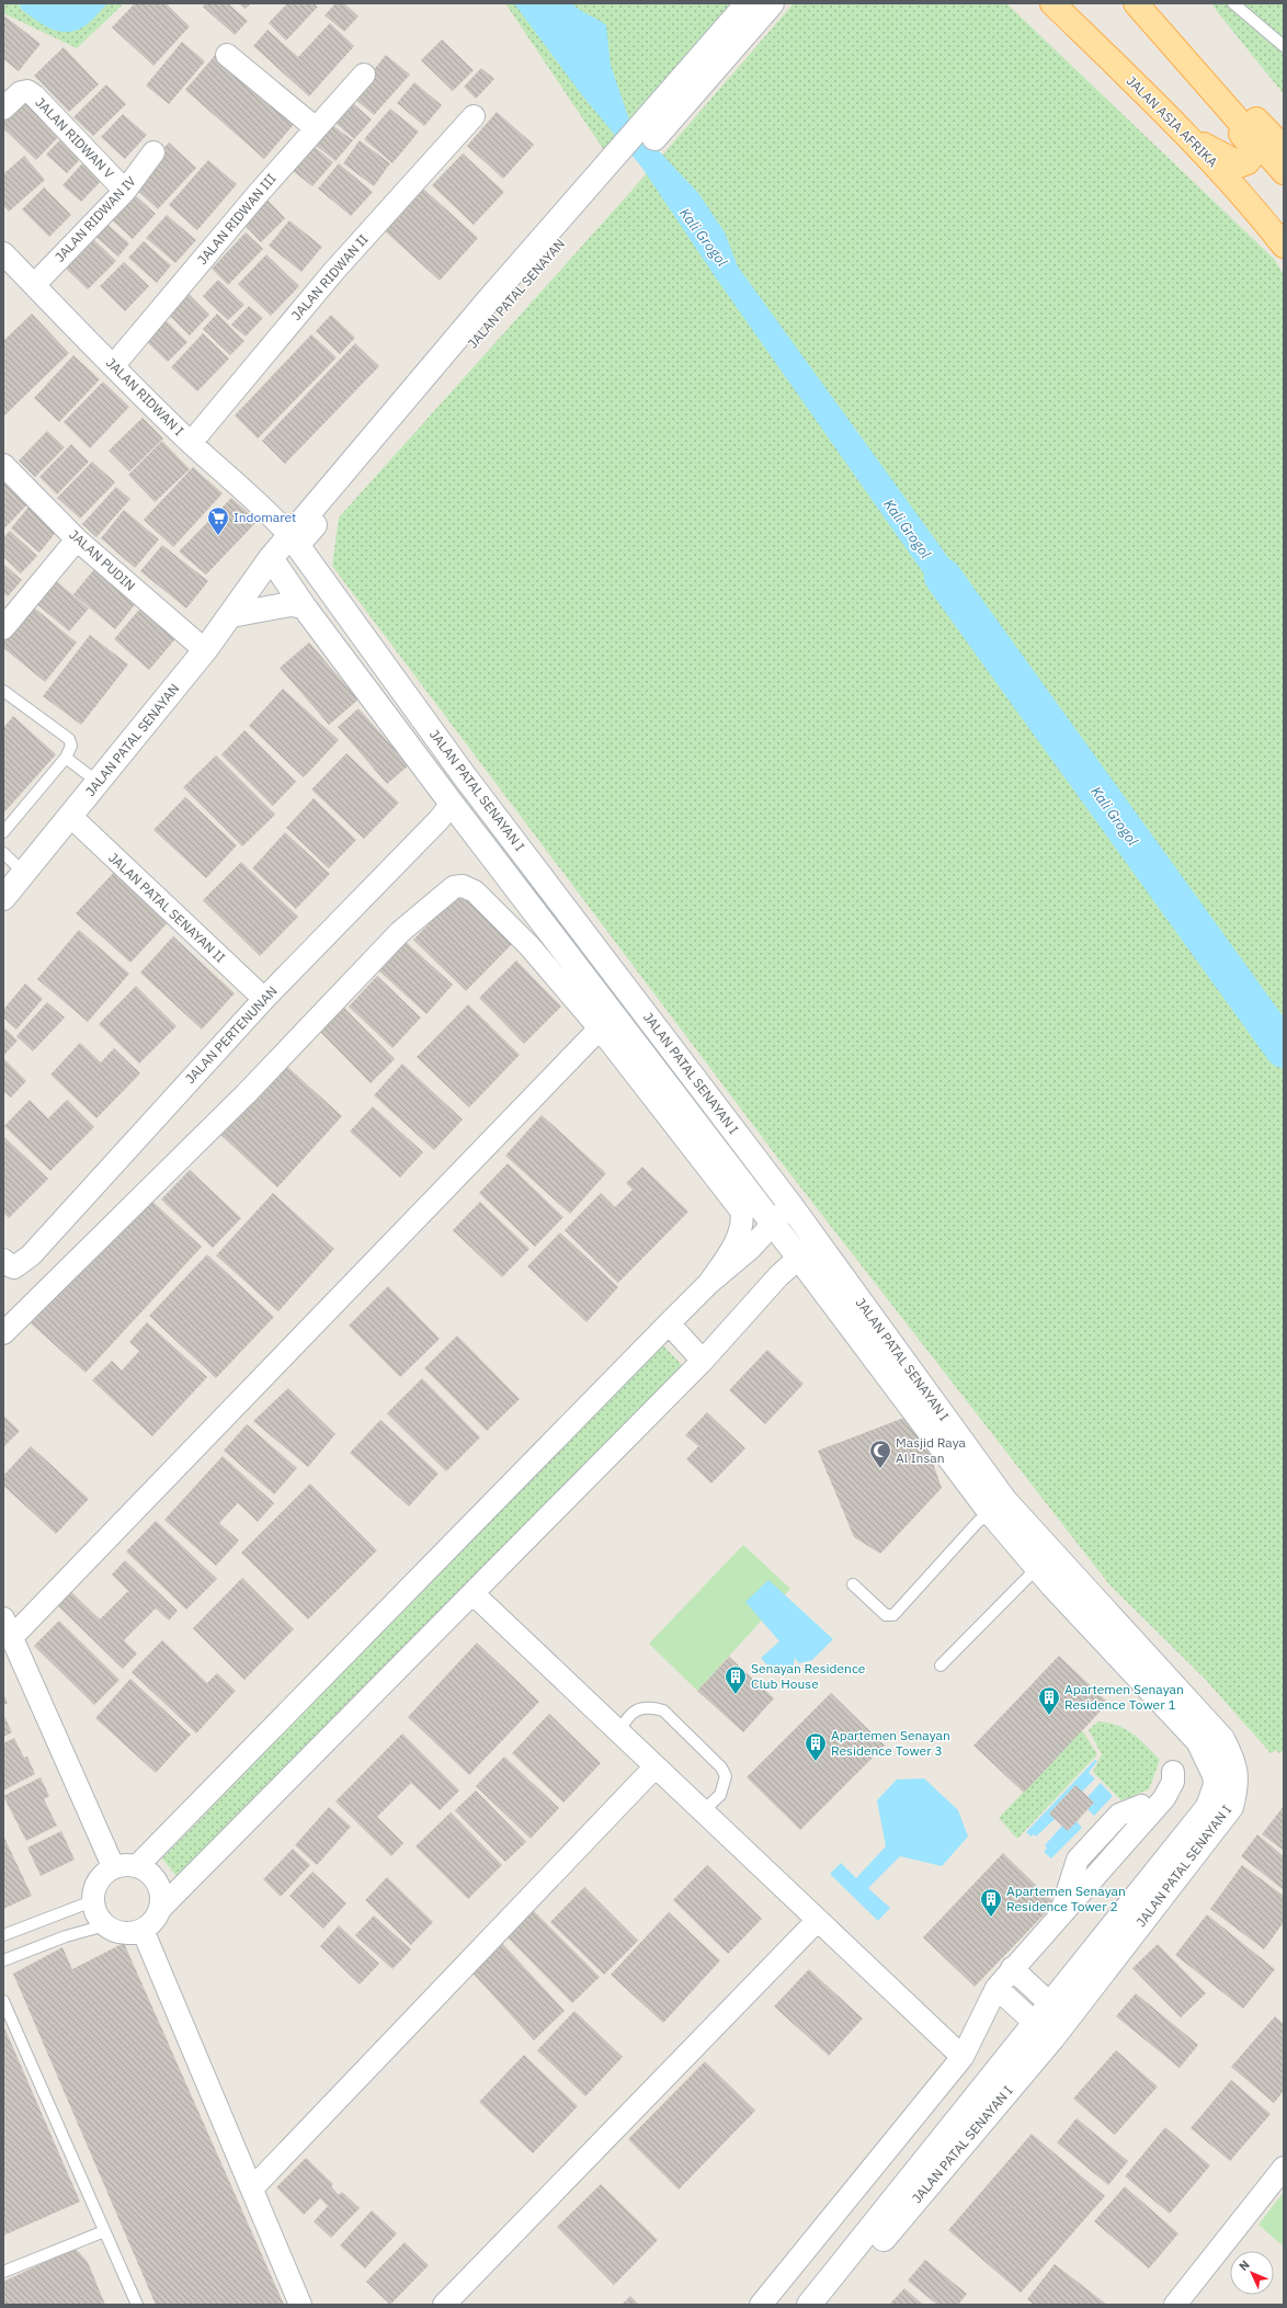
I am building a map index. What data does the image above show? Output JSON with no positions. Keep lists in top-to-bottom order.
{
  "streets": {
    "main road": ["JALAN ASIA AFRIKA", "JALAN PATAL SENAYAN", "JALAN PATAL SENAYAN I"],
    "street": [
      "JALAN RIDWAN V",
      "JALAN RIDWAN IV",
      "JALAN RIDWAN III",
      "JALAN RIDWAN II",
      "JALAN RIDWAN I",
      "JALAN PUDIN",
      "JALAN PATAL SENAYAN II",
      "JALAN PERTENUNAN"
    ]
  },
  "crossings": [
    ["JALAN RIDWAN V", "JALAN RIDWAN IV"],
    ["JALAN RIDWAN IV", "JALAN RIDWAN I"],
    ["JALAN RIDWAN III", "JALAN RIDWAN I"],
    ["JALAN RIDWAN II", "JALAN RIDWAN I"],
    ["JALAN PATAL SENAYAN", "JALAN RIDWAN I"],
    ["JALAN PATAL SENAYAN", "JALAN PUDIN"],
    ["JALAN PATAL SENAYAN", "JALAN PATAL SENAYAN I"],
    ["JALAN PATAL SENAYAN", "JALAN PATAL SENAYAN II"],
    ["JALAN RIDWAN I", "JALAN PATAL SENAYAN I"],
    ["JALAN PATAL SENAYAN I", "JALAN PERTENUNAN"],
    ["JALAN PATAL SENAYAN II", "JALAN PERTENUNAN"]
  ],
  "water": ["Kali Grogol"],
  "places": {
    "supermarket": ["Indomaret"],
    "mosque": ["Masjid Raya Al Insan"],
    "building": [
      "Senayan Residence Club House",
      "Apartemen Senayan Residence Tower 1",
      "Apartemen Senayan Residence Tower 3",
      "Apartemen Senayan Residence Tower 2"
    ]
  },
  "north": "top left"
}
